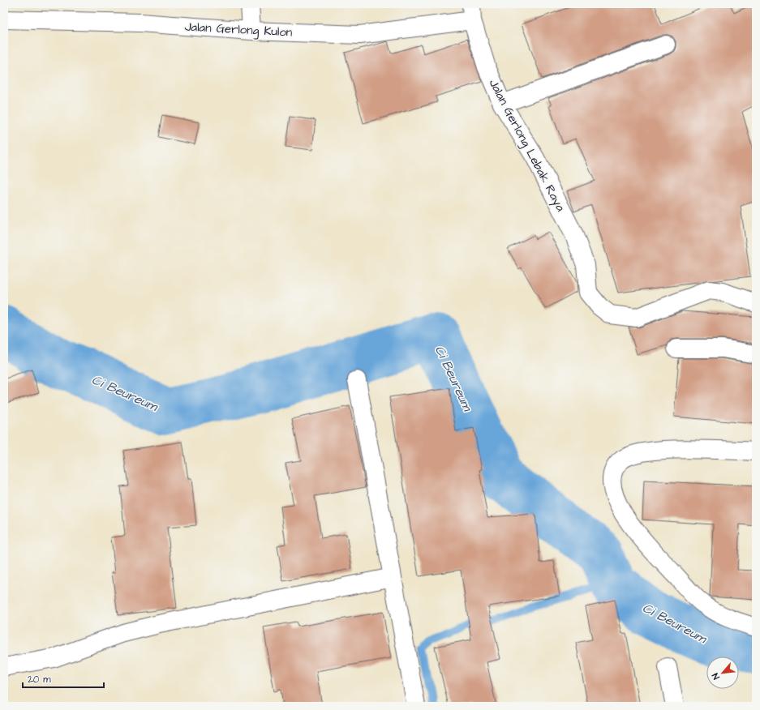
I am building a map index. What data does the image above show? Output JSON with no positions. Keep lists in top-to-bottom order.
{
  "streets": {
    "street": ["Jalan Gerlong Kulon", "Jalan Gerlong Lebak Raya"]
  },
  "crossings": [
    ["Jalan Gerlong Kulon", "Jalan Gerlong Lebak Raya"]
  ],
  "water": ["Ci Beureum"],
  "scale_bar": "20 m",
  "north": "bottom left"
}
